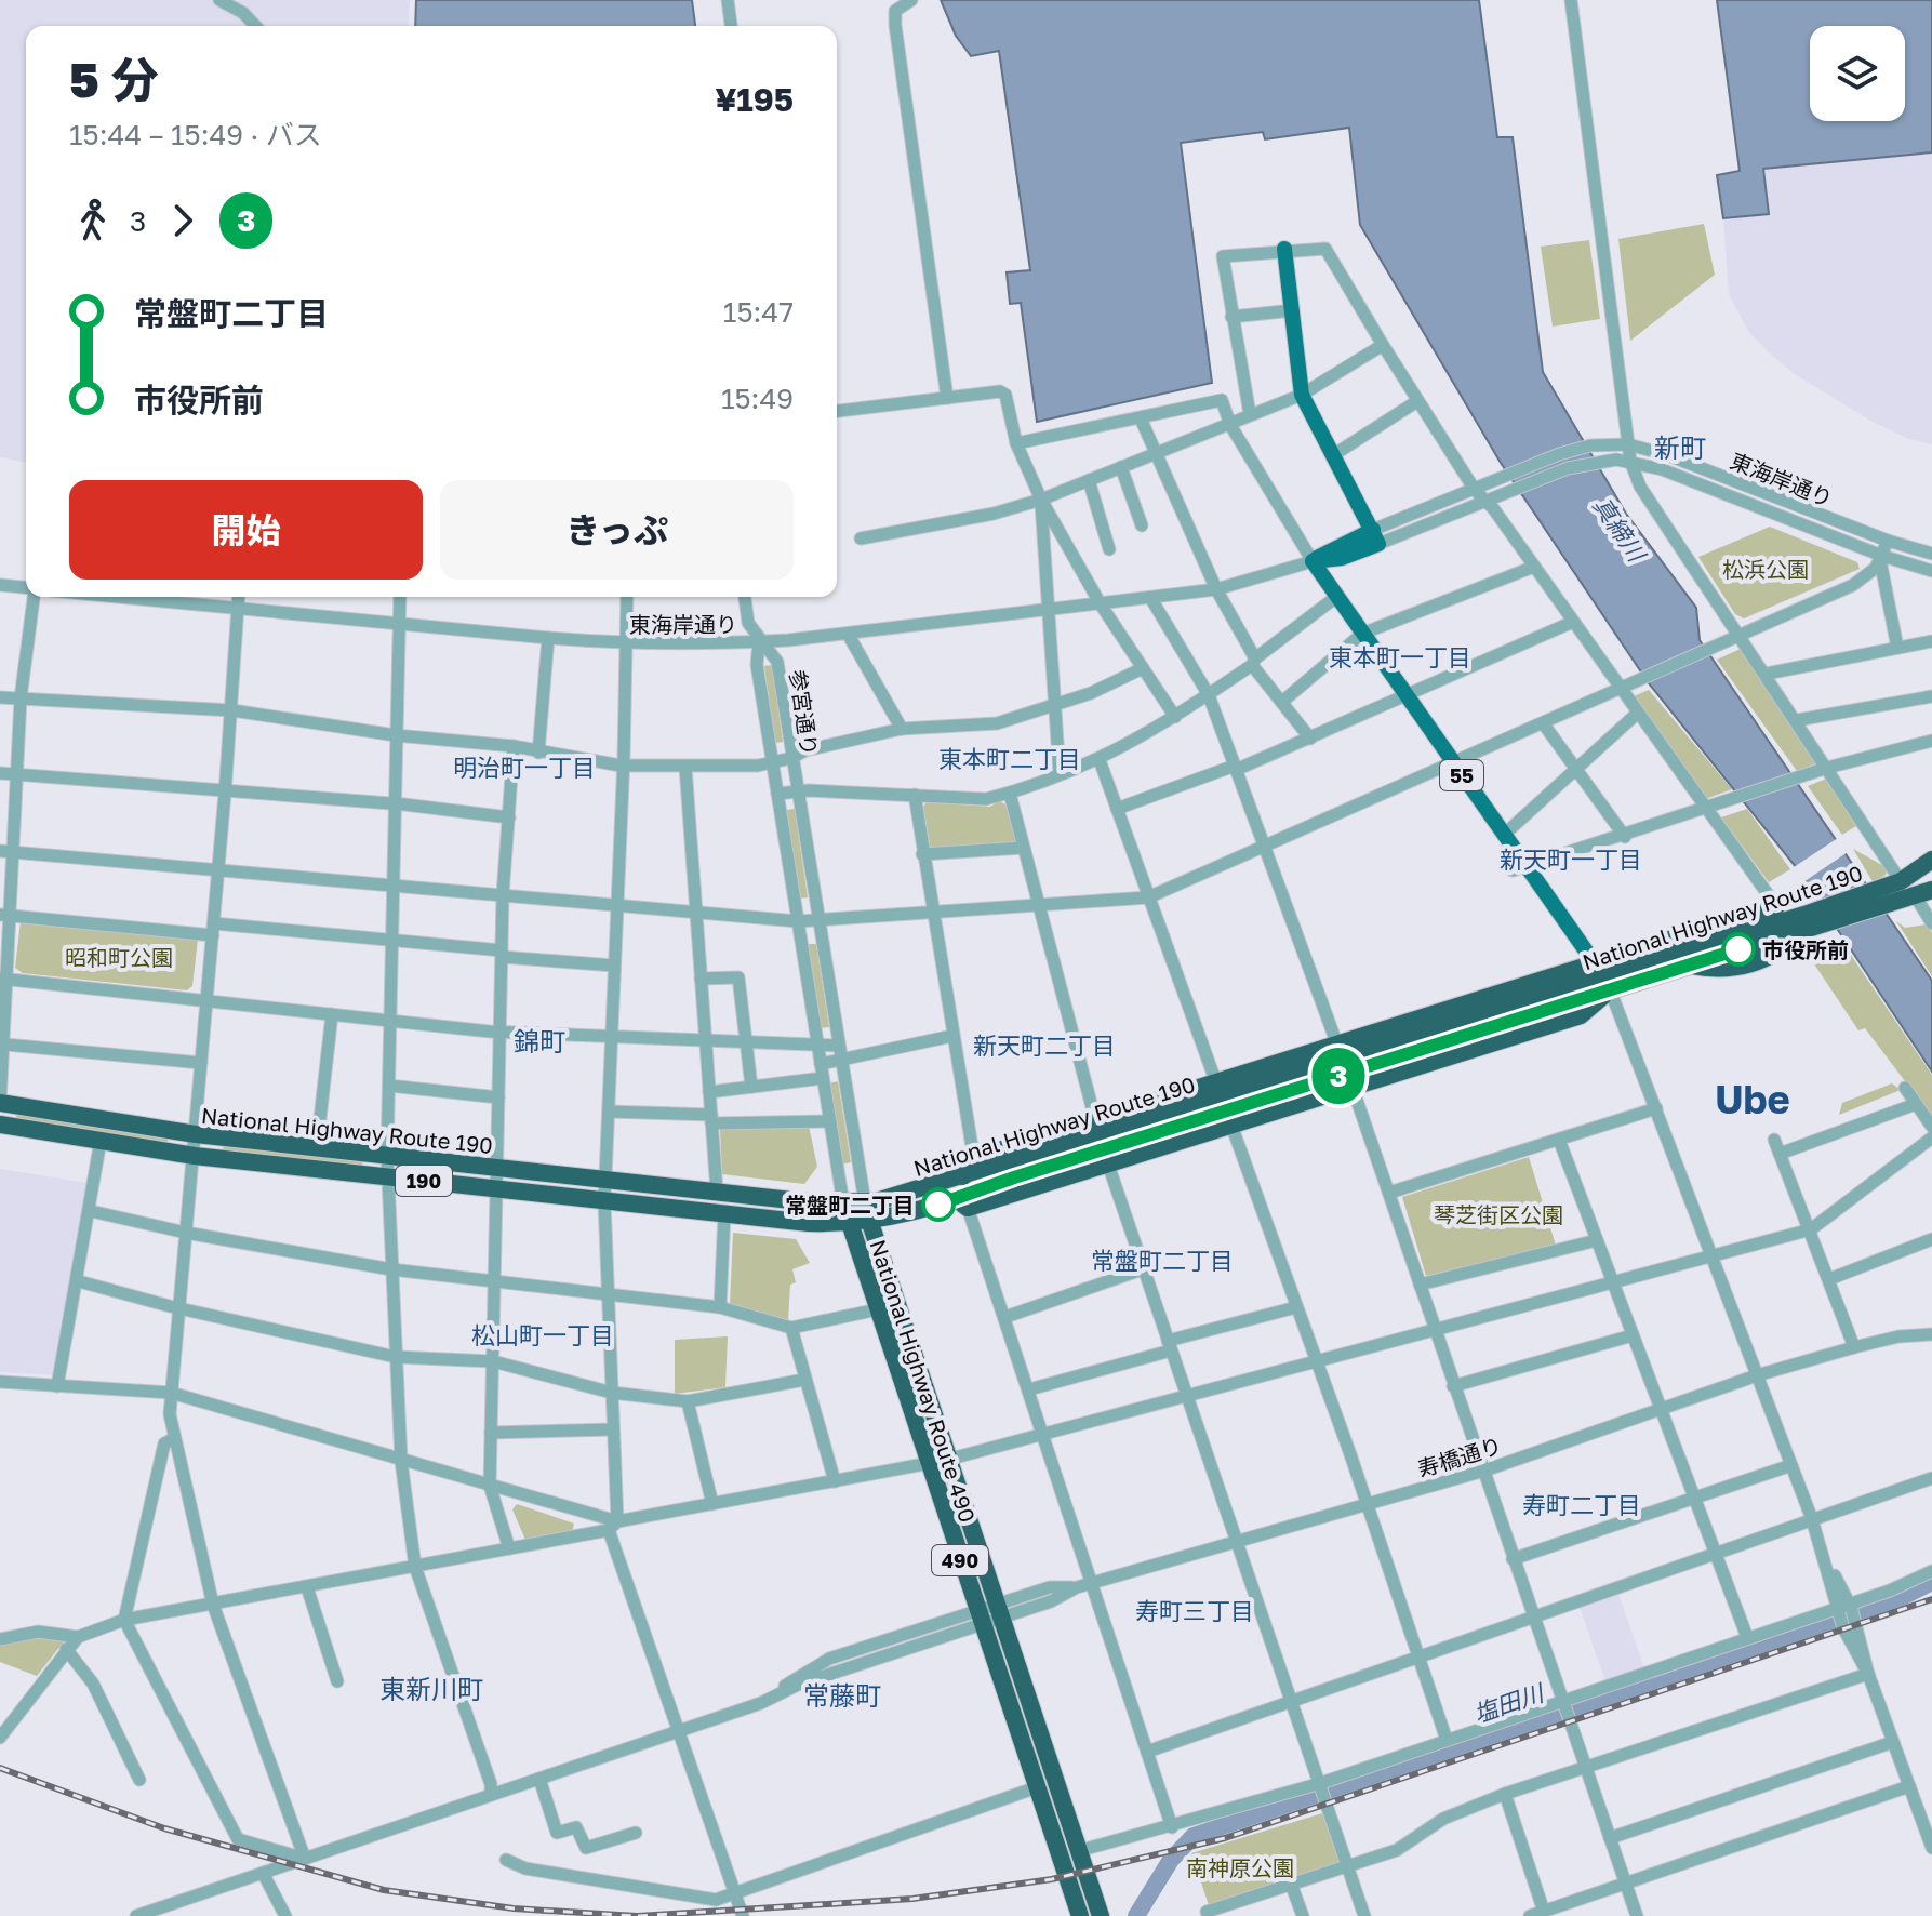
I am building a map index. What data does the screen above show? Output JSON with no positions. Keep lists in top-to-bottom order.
{
  "streets": {
    "highway": [
      "National Highway Route 190",
      "190",
      "National Highway Route 490",
      "490"
    ],
    "main road": ["55"],
    "street": ["東海岸通り", "参宮通り", "寿橋通り"]
  },
  "crossings": [
    ["東海岸通り", "参宮通り"],
    ["東海岸通り", "55"],
    ["参宮通り", "National Highway Route 190"],
    ["参宮通り", "National Highway Route 490"],
    ["55", "National Highway Route 190"],
    ["National Highway Route 190", "National Highway Route 490"],
    ["National Highway Route 490", "寿橋通り"]
  ],
  "districts": [
    "新町",
    "東本町一丁目",
    "東本町二丁目",
    "明治町一丁目",
    "新天町一丁目",
    "錦町",
    "新天町二丁目",
    "Ube",
    "常盤町二丁目",
    "松山町一丁目",
    "寿町二丁目",
    "寿町三丁目",
    "東新川町",
    "常藤町"
  ],
  "water": ["真締川", "塩田川"],
  "parks": [
    "松浜公園",
    "昭和町公園",
    "琴芝街区公園",
    "南神原公園"
  ],
  "places": ["市役所前", "常盤町二丁目"],
  "lines": ["bus line 3"],
  "page": {
    "on_map": "3",
    "heading": ["5 分", "15:44 – 15:49 · バス", "¥195"],
    "legs": ["3", "3"],
    "list": [
      {
        "name": "常盤町二丁目",
        "value": "15:47"
      },
      {
        "name": "市役所前",
        "value": "15:49"
      }
    ],
    "buttons": ["開始", "きっぷ"]
  }
}
